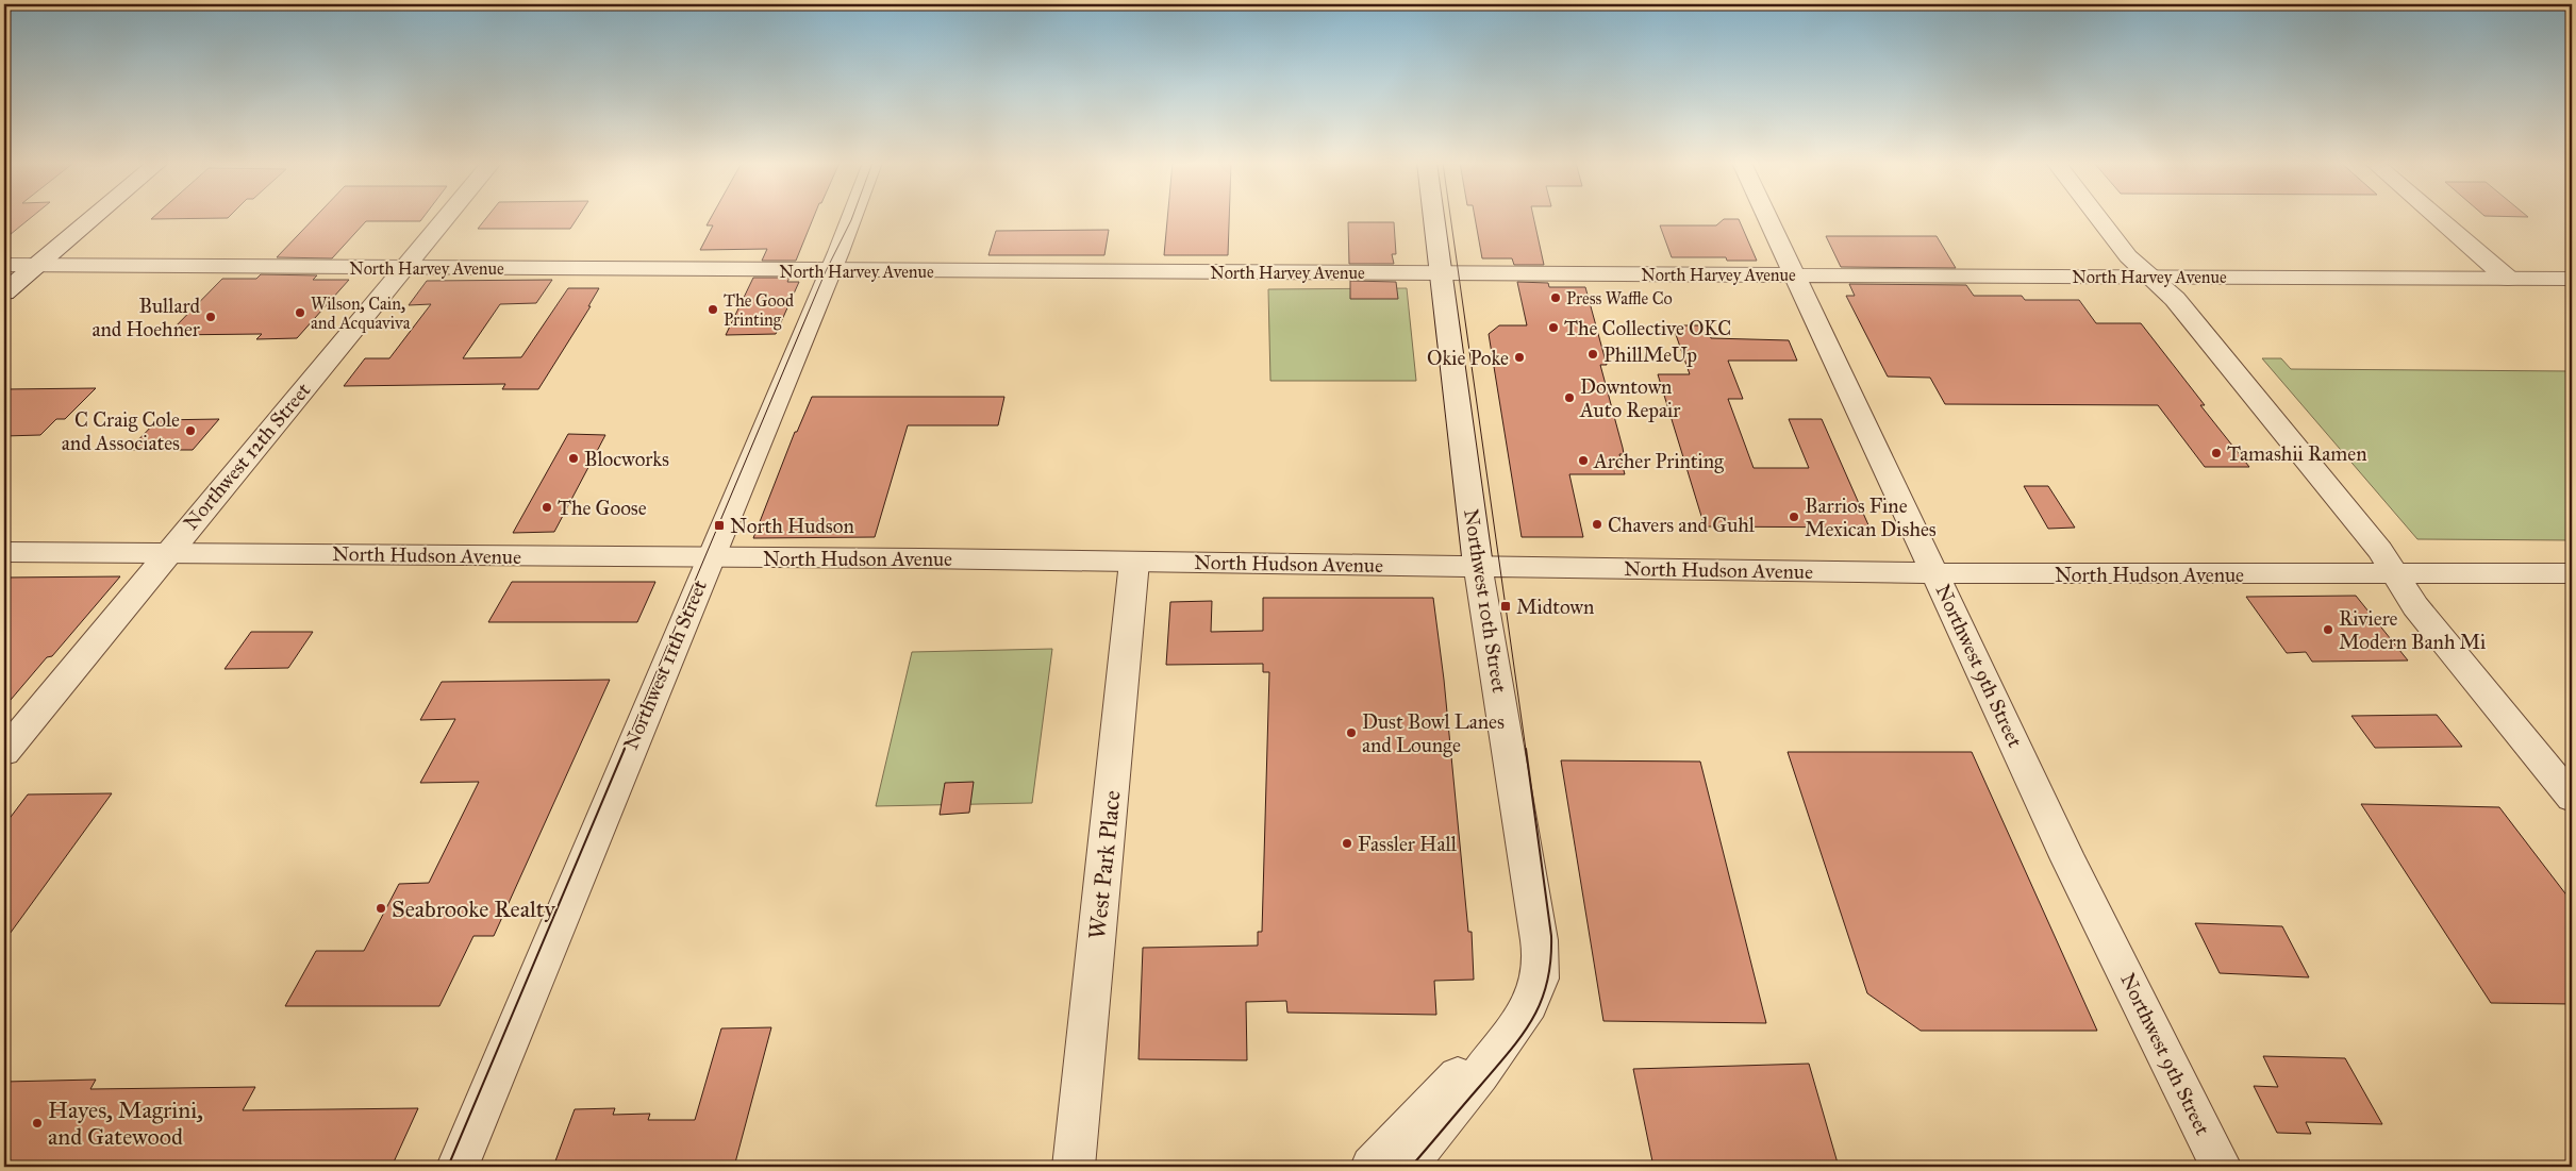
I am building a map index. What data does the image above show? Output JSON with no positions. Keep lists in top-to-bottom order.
{
  "streets": {
    "street": [
      "North Harvey Avenue",
      "Northwest 12th Street",
      "North Hudson Avenue",
      "Northwest 10th Street",
      "Northwest 11th Street",
      "Northwest 9th Street",
      "West Park Place"
    ]
  },
  "crossings": [
    ["North Harvey Avenue", "Northwest 12th Street"],
    ["North Harvey Avenue", "Northwest 10th Street"],
    ["North Harvey Avenue", "Northwest 11th Street"],
    ["North Harvey Avenue", "Northwest 9th Street"],
    ["Northwest 12th Street", "North Hudson Avenue"],
    ["North Hudson Avenue", "Northwest 10th Street"],
    ["North Hudson Avenue", "Northwest 11th Street"],
    ["North Hudson Avenue", "Northwest 9th Street"],
    ["North Hudson Avenue", "West Park Place"]
  ],
  "places": {
    "other": [
      "Press Waffle Co",
      "The Good Printing",
      "Wilson, Cain, and Acquaviva",
      "Bullard and Hoehner",
      "The Collective OKC",
      "PhillMeUp",
      "Okie Poke",
      "Downtown Auto Repair",
      "C Craig Cole and Associates",
      "Tamashii Ramen",
      "Blocworks",
      "Archer Printing",
      "The Goose",
      "Barrios Fine Mexican Dishes",
      "Chavers and Guhl",
      "Riviere Modern Banh Mi",
      "Dust Bowl Lanes and Lounge",
      "Fassler Hall",
      "Seabrooke Realty",
      "Hayes, Magrini, and Gatewood"
    ],
    "transit": ["North Hudson", "Midtown"]
  }
}
